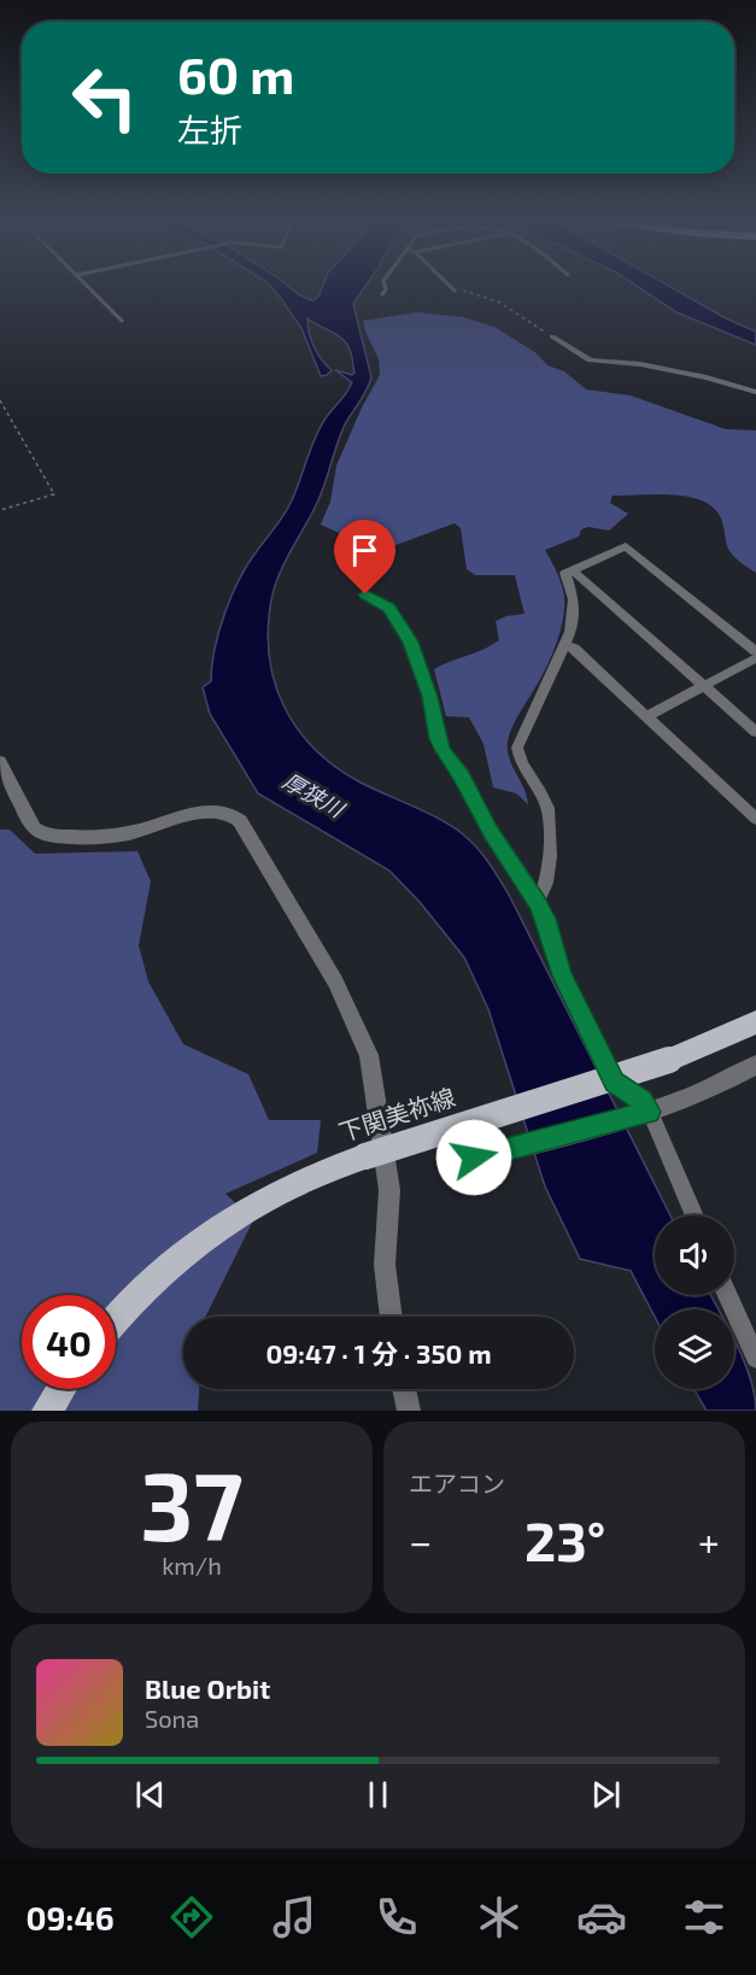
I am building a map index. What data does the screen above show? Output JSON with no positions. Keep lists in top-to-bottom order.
{
  "streets": {
    "main road": ["下関美祢線"]
  },
  "water": ["厚狭川"],
  "page": {
    "turn": ["60 m", "左折"],
    "limit": "40",
    "trip": "09:47 · 1 分 · 350 m",
    "tile": [
      ["37", "km/h"],
      "エアコン"
    ],
    "heat": ["−", "23°", "+"],
    "song": ["Blue Orbit", "Sona"],
    "tabs": "09:46"
  }
}
